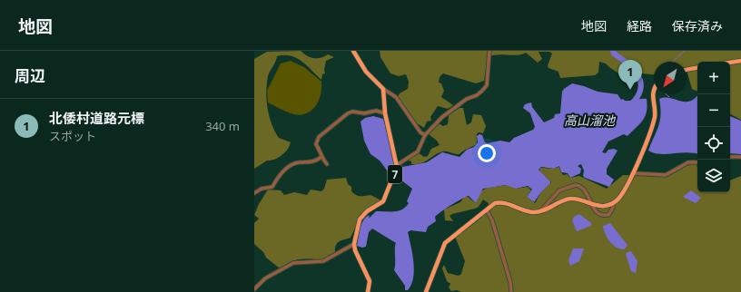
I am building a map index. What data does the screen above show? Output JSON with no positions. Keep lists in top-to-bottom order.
{
  "streets": {
    "main road": ["7"]
  },
  "water": ["高山溜池"],
  "north": "bottom left",
  "page": {
    "header": "地図",
    "nav": ["地図", "経路", "保存済み"],
    "heading": "周辺",
    "pins": "1",
    "map_buttons": ["+", "−"],
    "list": [
      {
        "mark": "1",
        "name": "北倭村道路元標",
        "note": "スポット",
        "value": "340 m"
      }
    ]
  }
}
